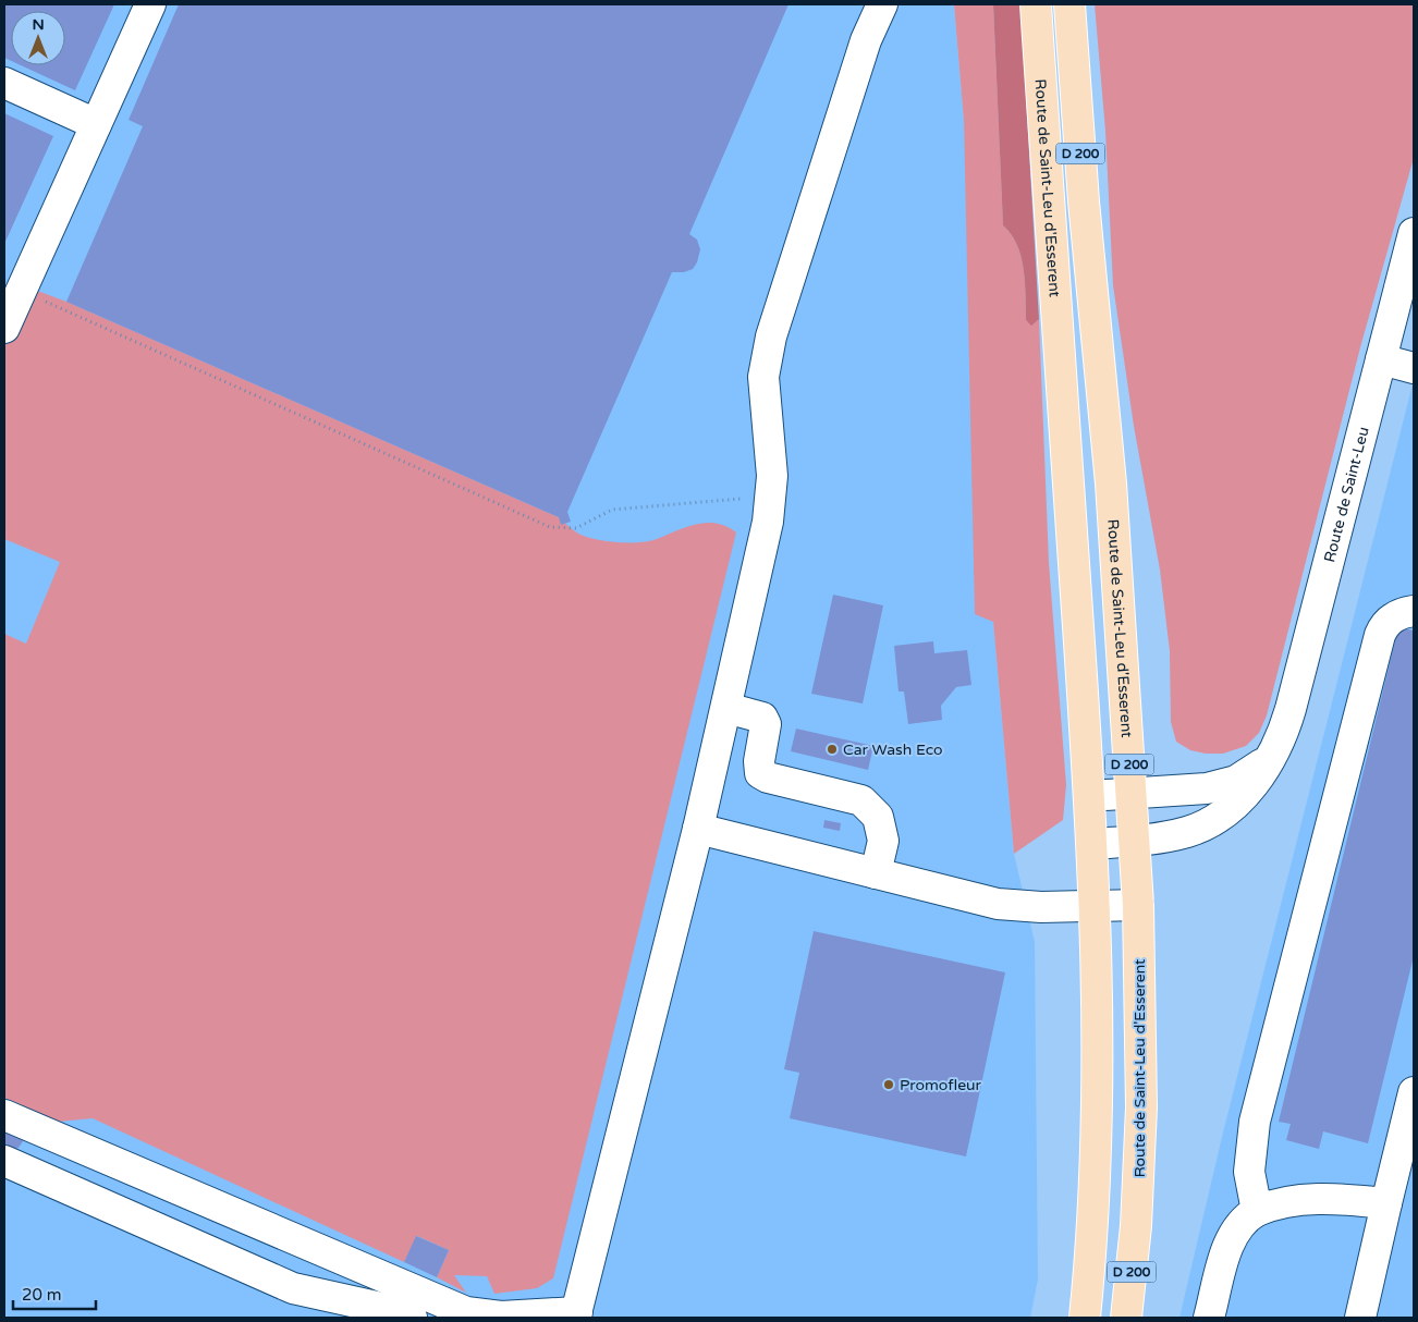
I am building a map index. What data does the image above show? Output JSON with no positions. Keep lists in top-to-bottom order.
{
  "streets": {
    "main road": ["D 200", "Route de Saint-Leu d'Esserent"],
    "street": ["Route de Saint-Leu"]
  },
  "crossings": [
    ["Route de Saint-Leu d'Esserent", "Route de Saint-Leu"]
  ],
  "places": ["Car Wash Eco", "Promofleur"],
  "scale_bar": "20 m",
  "north": "top"
}
